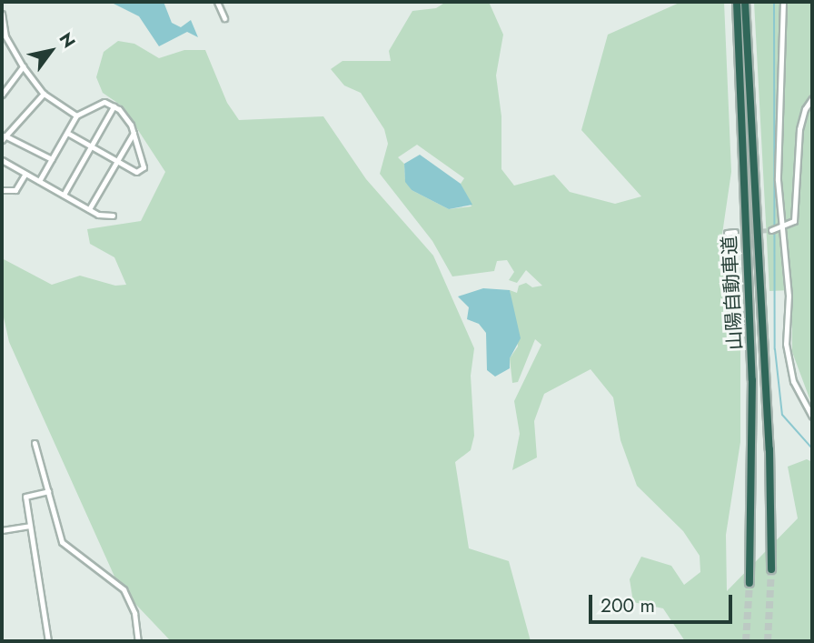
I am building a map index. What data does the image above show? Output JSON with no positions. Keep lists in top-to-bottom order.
{
  "streets": {
    "highway": ["山陽自動車道"]
  },
  "scale_bar": "200 m",
  "north": "top right"
}
